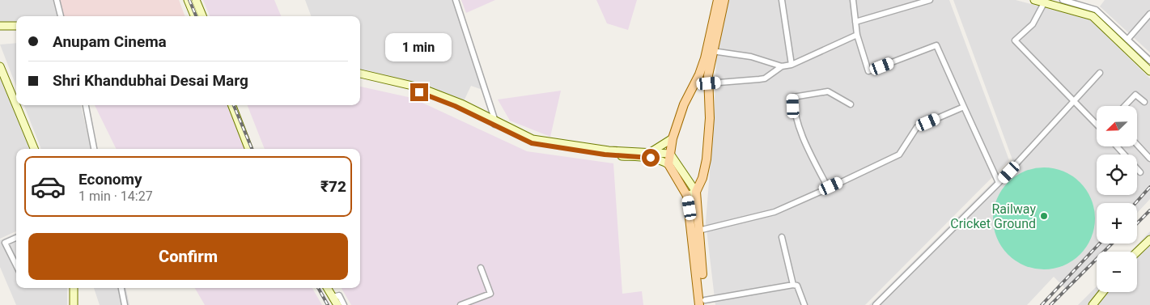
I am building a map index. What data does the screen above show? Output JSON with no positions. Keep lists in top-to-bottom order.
{
  "places": ["Railway Cricket Ground"],
  "north": "bottom left",
  "page": {
    "banner": ["Anupam Cinema", "Shri Khandubhai Desai Marg"],
    "bubble": "1 min",
    "map_buttons": ["+", "−"],
    "list": [
      {
        "name": "Economy",
        "note": "1 min · 14:27",
        "value": "₹72"
      }
    ],
    "buttons": "Confirm"
  }
}
